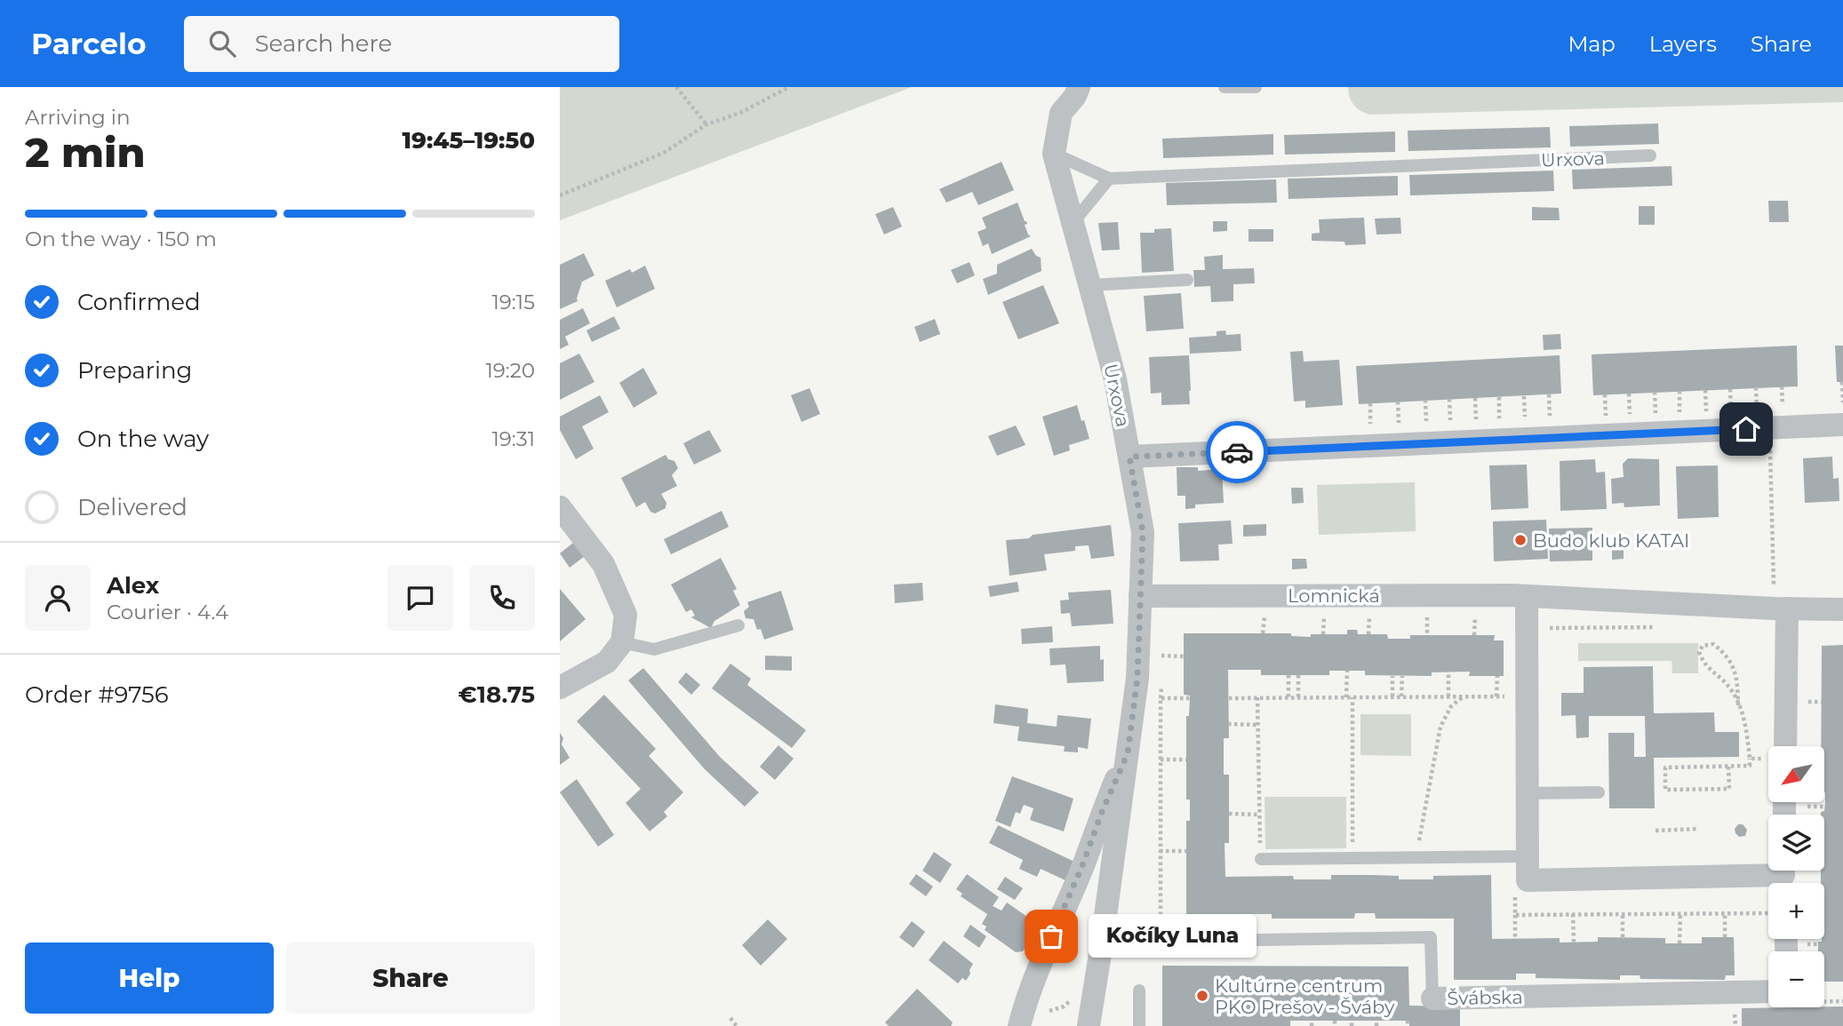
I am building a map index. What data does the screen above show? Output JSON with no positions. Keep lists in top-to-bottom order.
{
  "streets": {
    "street": ["Urxova", "Lomnická", "Švábska"]
  },
  "crossings": [
    ["Urxova", "Lomnická"],
    ["Urxova", "Švábska"]
  ],
  "places": ["Budo klub KATAI", "Kočíky Luna", "Kultúrne centrum PKO Prešov - Šváby"],
  "north": "bottom left",
  "page": {
    "header": "Parcelo",
    "search": "Search here",
    "nav": ["Map", "Layers", "Share"],
    "heading": ["2 min", "Arriving in", "19:45–19:50"],
    "panel": [
      "Alex",
      "Courier · 4.4",
      "Order #9756",
      "€18.75"
    ],
    "bar": "On the way · 150 m",
    "list": [
      ["Confirmed", "19:15"],
      ["Preparing", "19:20"],
      ["On the way", "19:31"],
      "Delivered"
    ],
    "map_buttons": ["+", "−"],
    "bubble": "Kočíky Luna",
    "buttons": ["Help", "Share"]
  }
}
